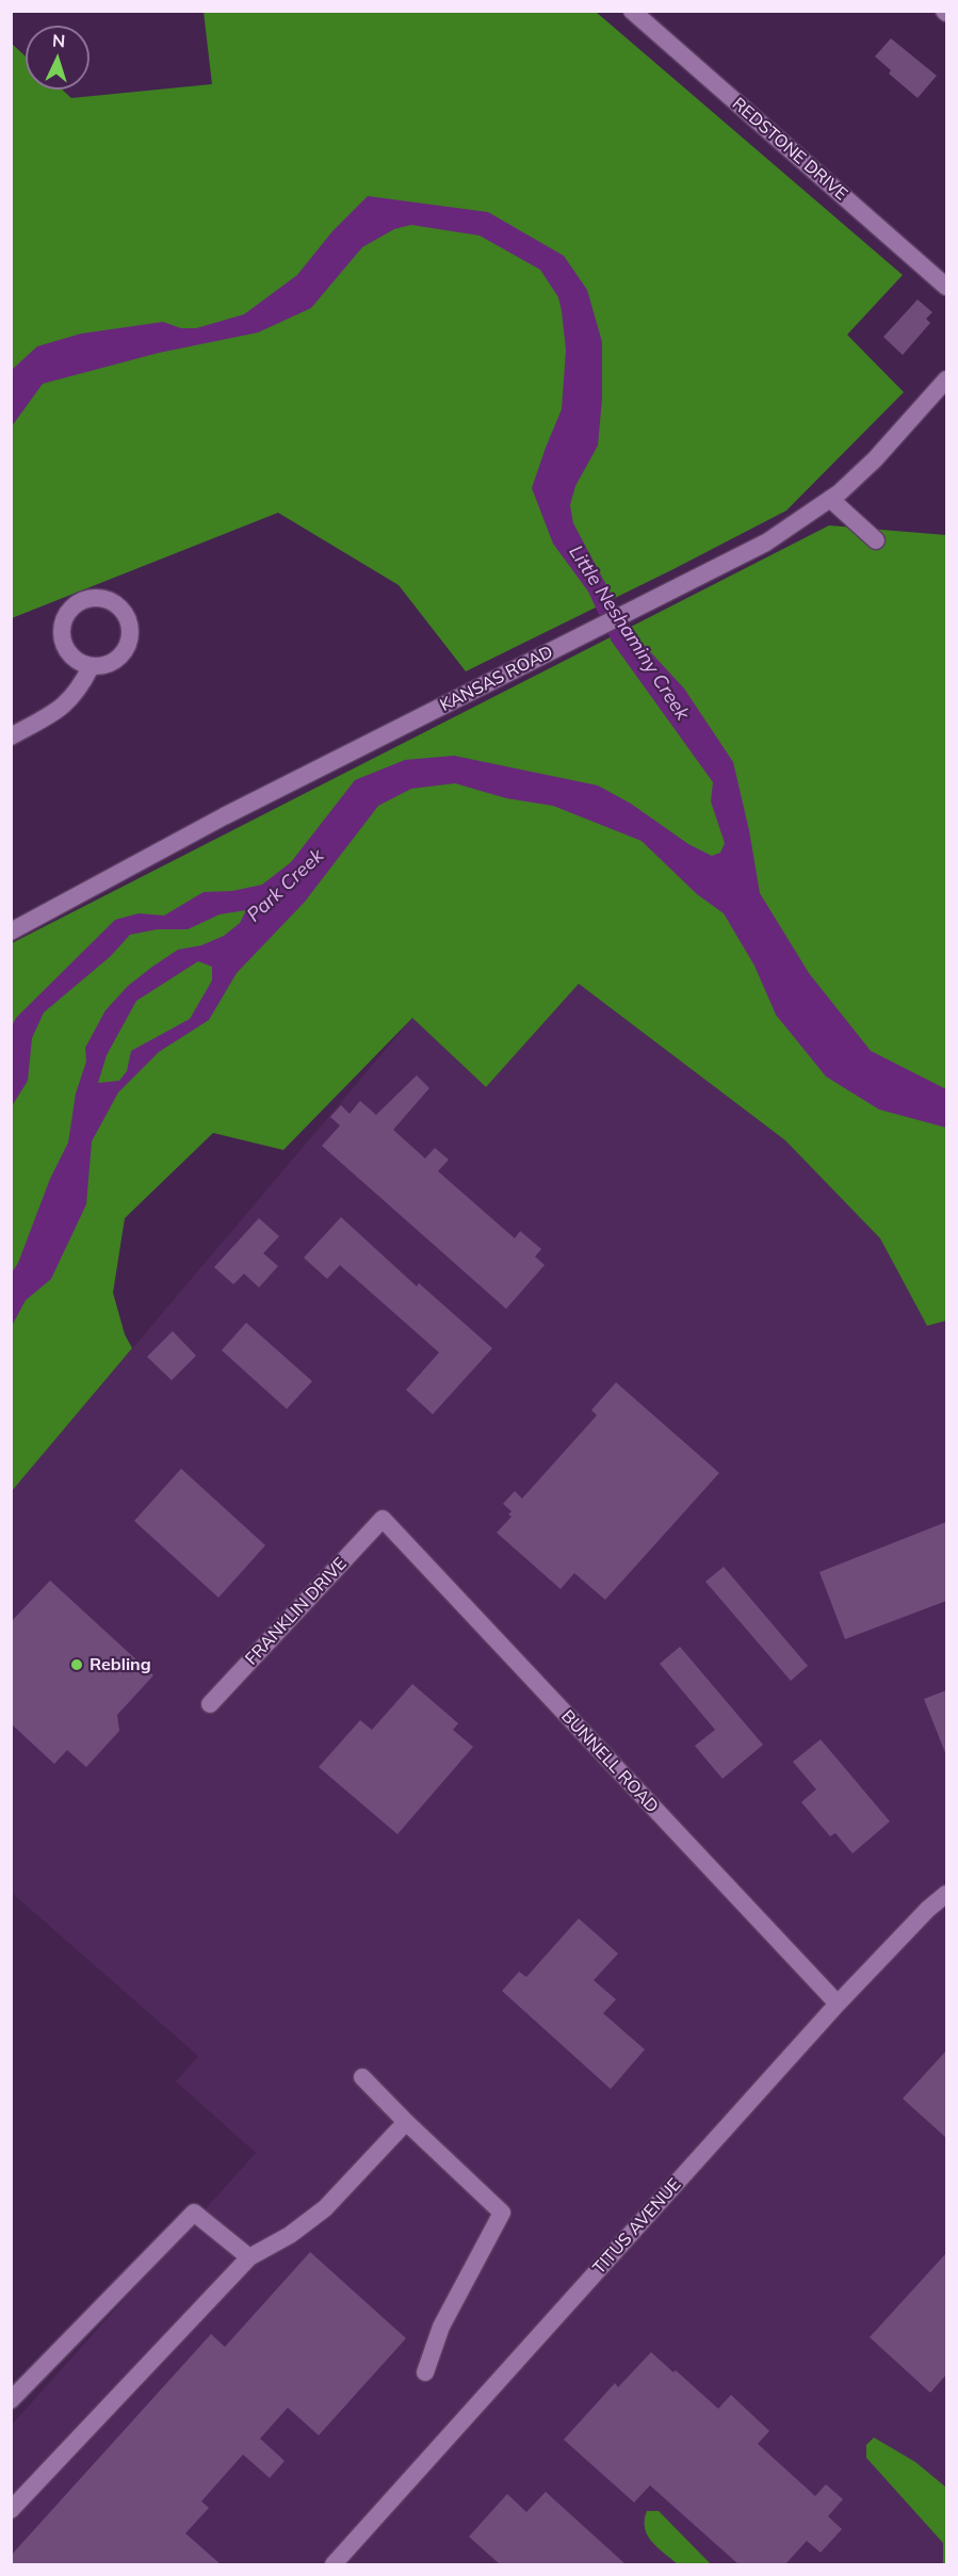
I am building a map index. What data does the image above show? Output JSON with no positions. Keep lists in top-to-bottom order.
{
  "streets": {
    "street": [
      "REDSTONE DRIVE",
      "KANSAS ROAD",
      "FRANKLIN DRIVE",
      "BUNNELL ROAD",
      "TITUS AVENUE"
    ]
  },
  "crossings": [
    ["FRANKLIN DRIVE", "BUNNELL ROAD"],
    ["BUNNELL ROAD", "TITUS AVENUE"]
  ],
  "water": ["Little Neshaminy Creek", "Park Creek"],
  "places": ["Rebling"],
  "north": "top"
}
